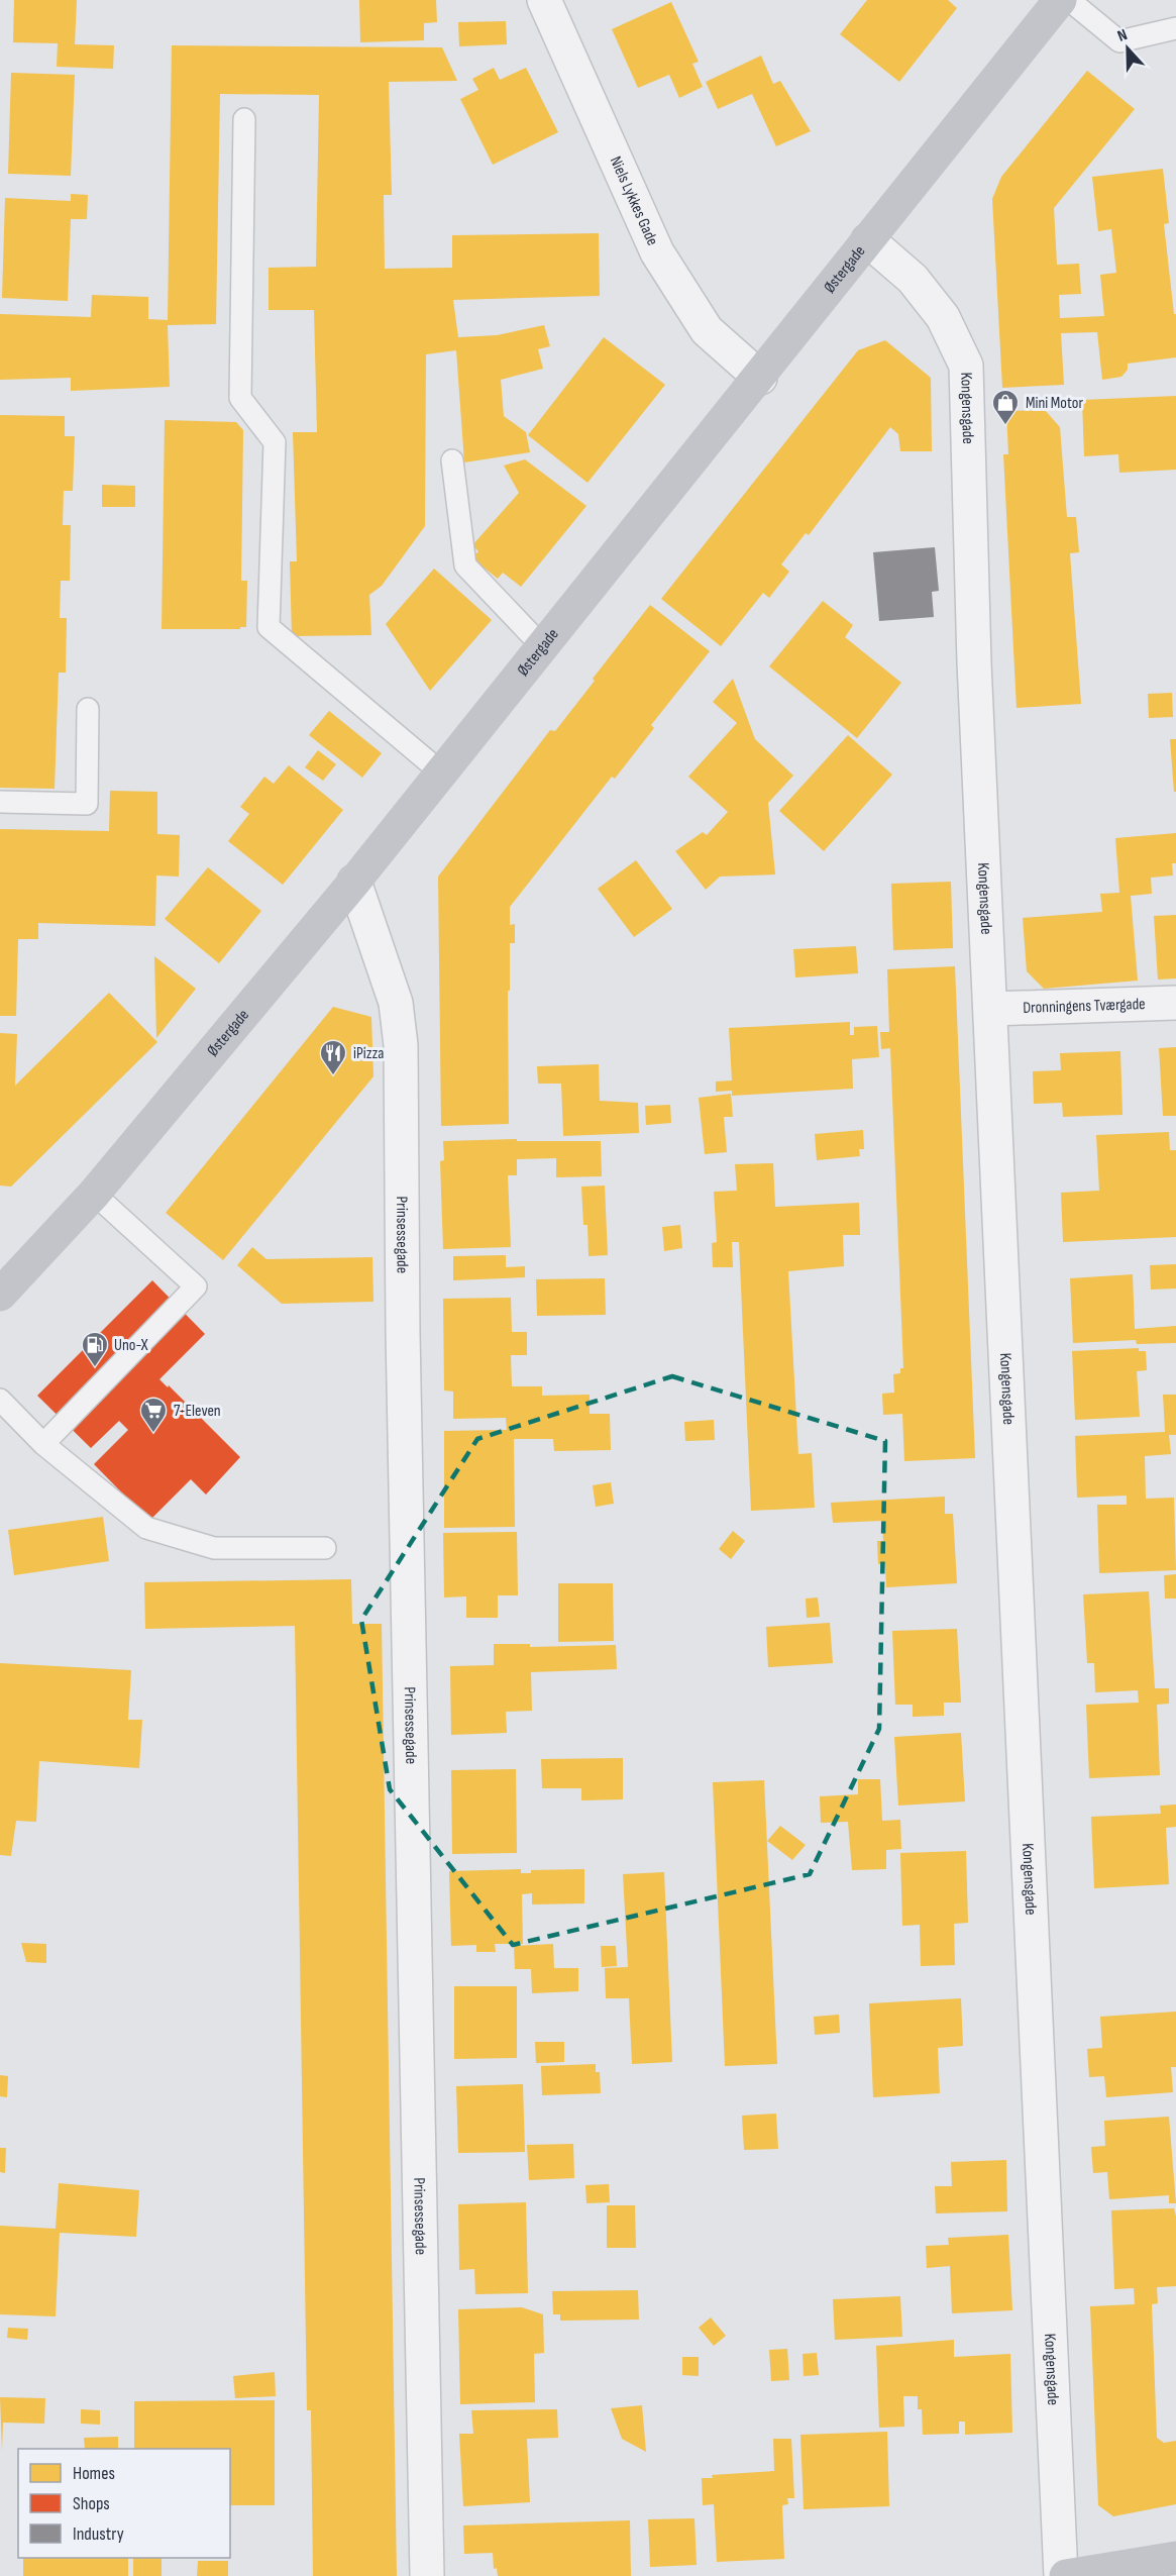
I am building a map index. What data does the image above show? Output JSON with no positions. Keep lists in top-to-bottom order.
{
  "streets": {
    "main road": ["Østergade"],
    "street": [
      "Niels Lykkes Gade",
      "Kongensgade",
      "Dronningens Tværgade",
      "Prinsessegade"
    ]
  },
  "crossings": [
    ["Niels Lykkes Gade", "Østergade"],
    ["Østergade", "Kongensgade"],
    ["Østergade", "Prinsessegade"],
    ["Kongensgade", "Dronningens Tværgade"]
  ],
  "places": {
    "shop": ["Mini Motor"],
    "restaurant": ["iPizza"],
    "fuel station": ["Uno-X"],
    "supermarket": ["7-Eleven"]
  },
  "legend": ["Homes", "Shops", "Industry"],
  "north": "top"
}
